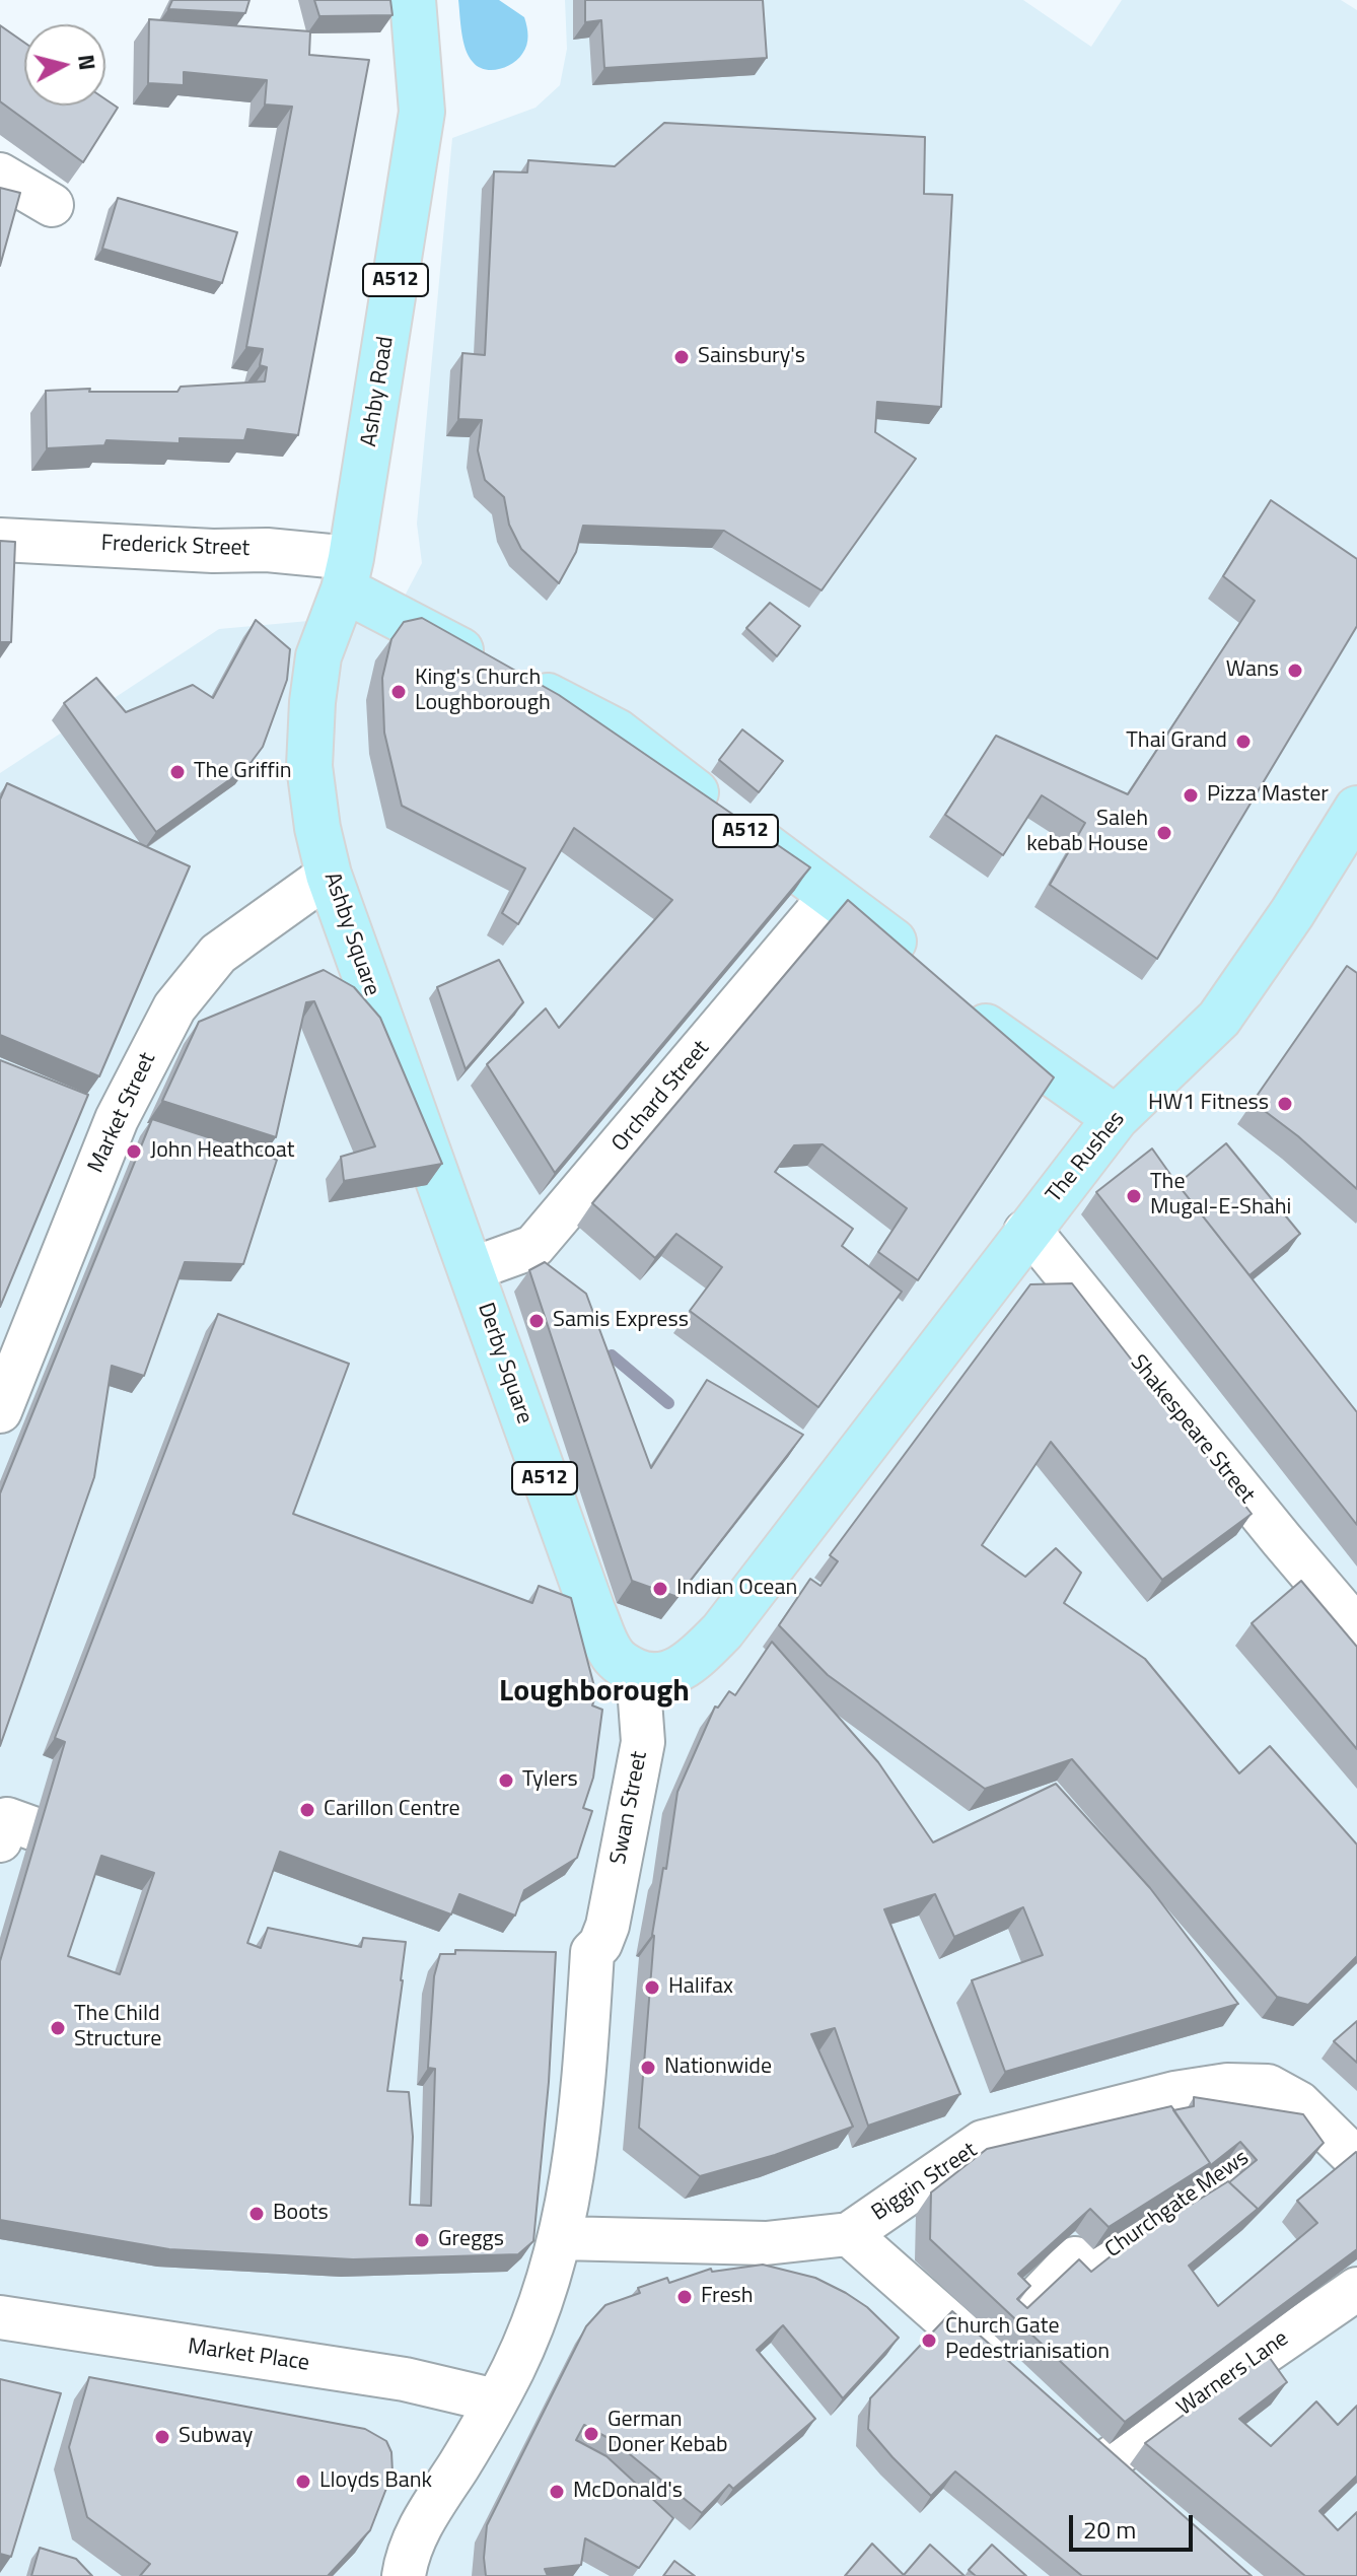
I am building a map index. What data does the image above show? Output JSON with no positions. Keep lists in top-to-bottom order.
{
  "streets": {
    "main road": [
      "A512",
      "Ashby Road",
      "Ashby Square",
      "The Rushes",
      "Derby Square"
    ],
    "street": [
      "Frederick Street",
      "Orchard Street",
      "Market Street",
      "Shakespeare Street",
      "Swan Street",
      "Biggin Street",
      "Churchgate Mews",
      "Market Place",
      "Warners Lane"
    ]
  },
  "crossings": [
    ["A512", "Ashby Road"],
    ["A512", "Frederick Street"],
    ["A512", "Ashby Square"],
    ["A512", "Orchard Street"],
    ["Ashby Road", "Frederick Street"],
    ["Ashby Road", "Ashby Square"],
    ["Frederick Street", "Ashby Square"],
    ["Ashby Square", "Orchard Street"],
    ["Ashby Square", "Market Street"],
    ["Ashby Square", "Derby Square"],
    ["Orchard Street", "Derby Square"],
    ["The Rushes", "Derby Square"],
    ["The Rushes", "Shakespeare Street"],
    ["The Rushes", "Swan Street"],
    ["Derby Square", "Swan Street"],
    ["Swan Street", "Biggin Street"],
    ["Biggin Street", "Churchgate Mews"]
  ],
  "districts": ["Loughborough"],
  "places": [
    "Sainsbury's",
    "Wans",
    "King's Church Loughborough",
    "Thai Grand",
    "The Griffin",
    "Pizza Master",
    "Saleh kebab House",
    "HW1 Fitness",
    "John Heathcoat",
    "The Mugal-E-Shahi",
    "Samis Express",
    "Indian Ocean",
    "Tylers",
    "Carillon Centre",
    "Halifax",
    "The Child Structure",
    "Nationwide",
    "Boots",
    "Greggs",
    "Fresh",
    "Church Gate Pedestrianisation",
    "German Doner Kebab",
    "Subway",
    "Lloyds Bank",
    "McDonald's"
  ],
  "scale_bar": "20 m",
  "north": "right"
}
